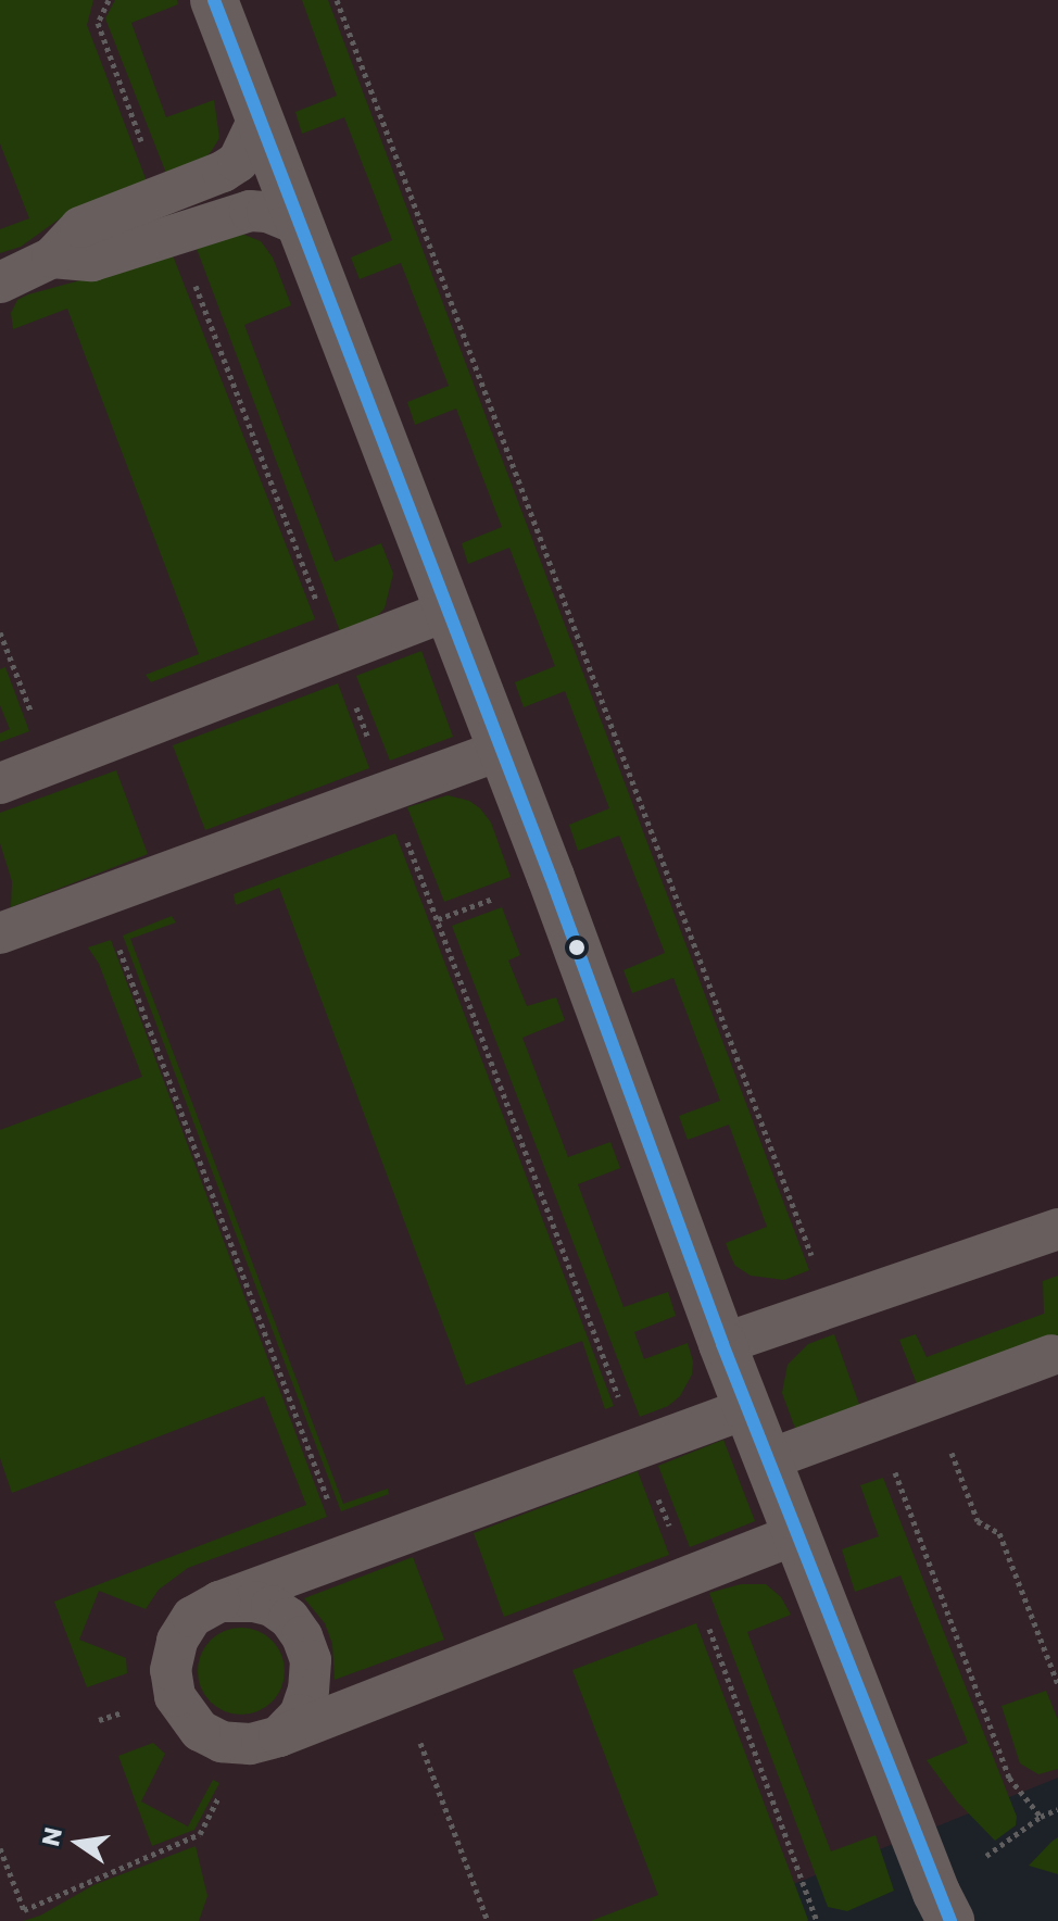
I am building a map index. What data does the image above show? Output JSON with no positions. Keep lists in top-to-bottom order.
{
  "north": "left"
}
